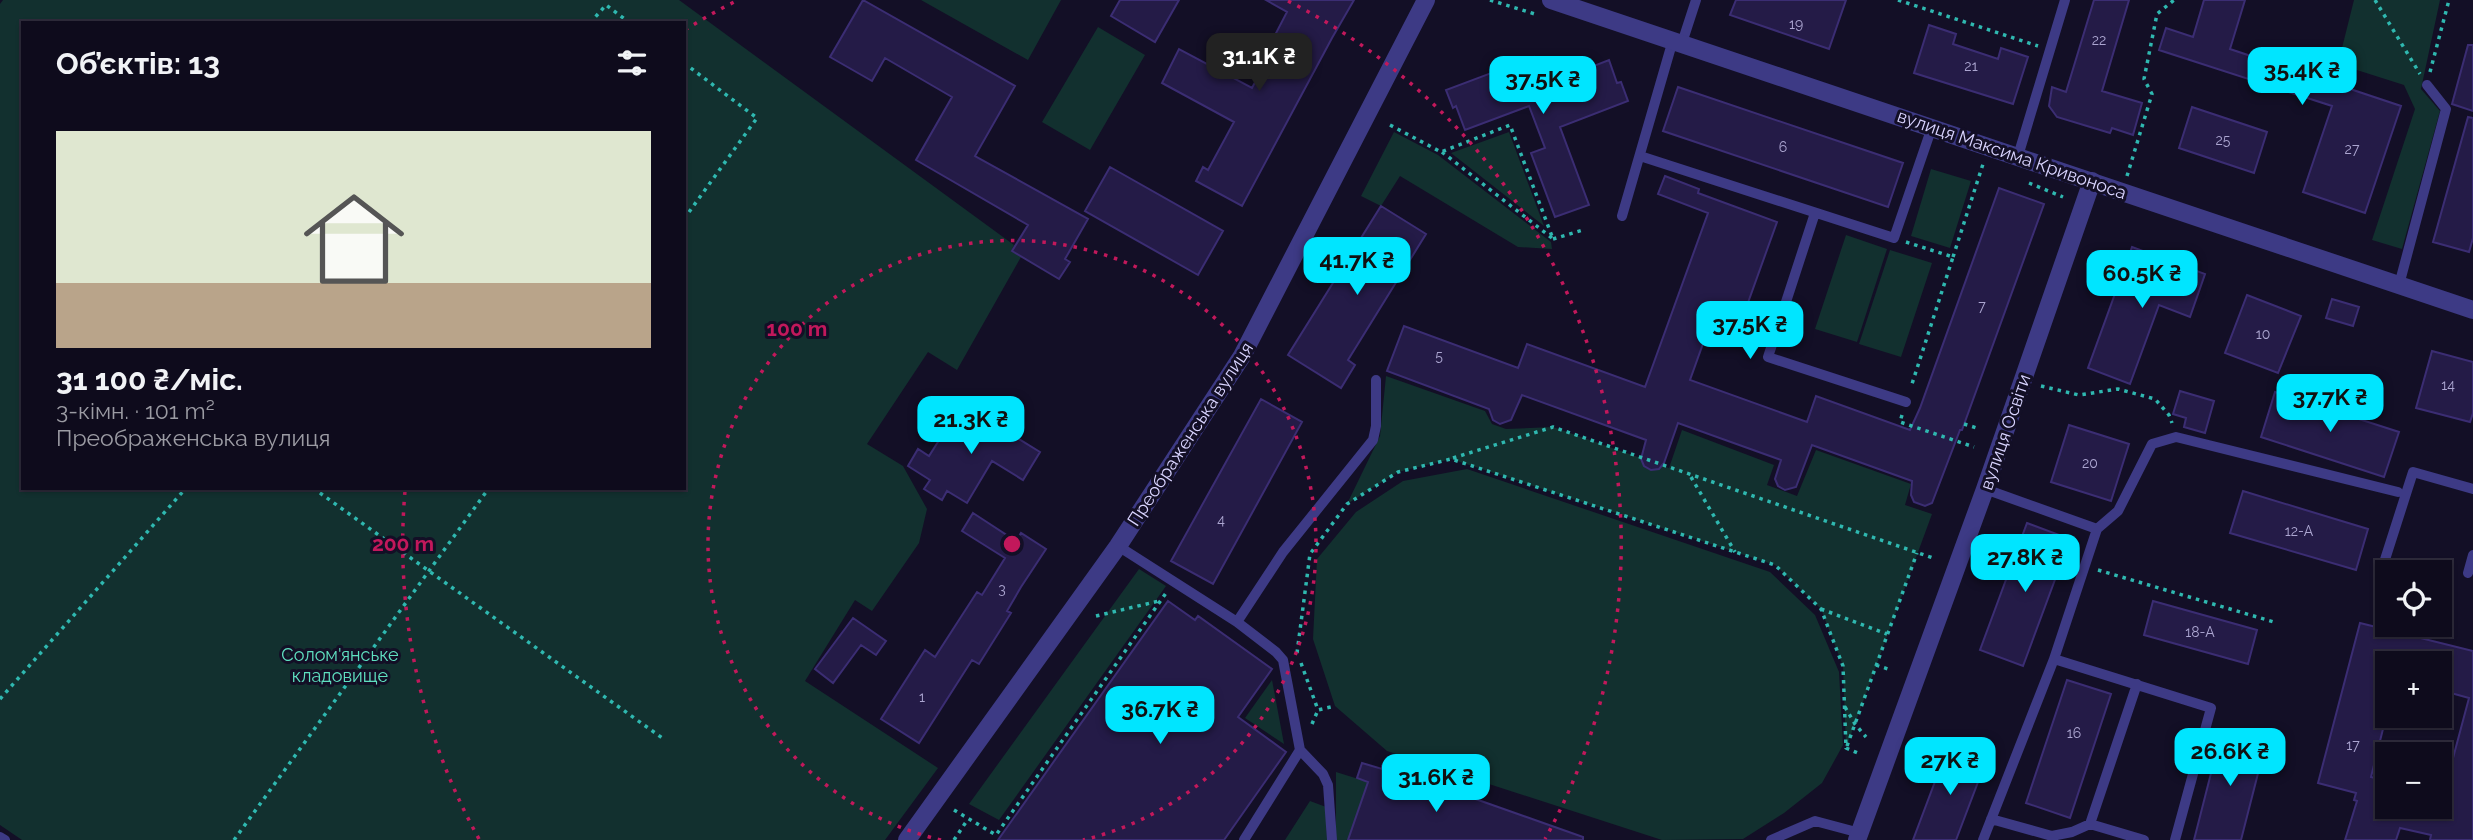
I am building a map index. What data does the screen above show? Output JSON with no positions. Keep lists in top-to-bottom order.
{
  "streets": {
    "street": ["вулиця Максима Кривоноса", "вулиця Освіти", "Преображенська вулиця"]
  },
  "crossings": [
    ["вулиця Максима Кривоноса", "вулиця Освіти"]
  ],
  "parks": ["Солом'янське кладовище"],
  "house_numbers": [
    "19",
    "22",
    "21",
    "25",
    "6",
    "27",
    "7",
    "10",
    "5",
    "14",
    "20",
    "4",
    "12-А",
    "3",
    "18-А",
    "1",
    "16",
    "17"
  ],
  "page": {
    "heading": "Об’єктів: 13",
    "price": [
      "31.1K ₴",
      "35.4K ₴",
      "37.5K ₴",
      "41.7K ₴",
      "60.5K ₴",
      "37.5K ₴",
      "37.7K ₴",
      "21.3K ₴",
      "27.8K ₴",
      "36.7K ₴",
      "26.6K ₴",
      "27K ₴",
      "31.6K ₴"
    ],
    "list": [
      {
        "name": "31 100 ₴/міс.",
        "note": "3-кімн. · 101 m² · Преображенська вулиця"
      }
    ],
    "map_buttons": ["+", "−"]
  },
  "rings": ["100 m", "200 m"]
}
